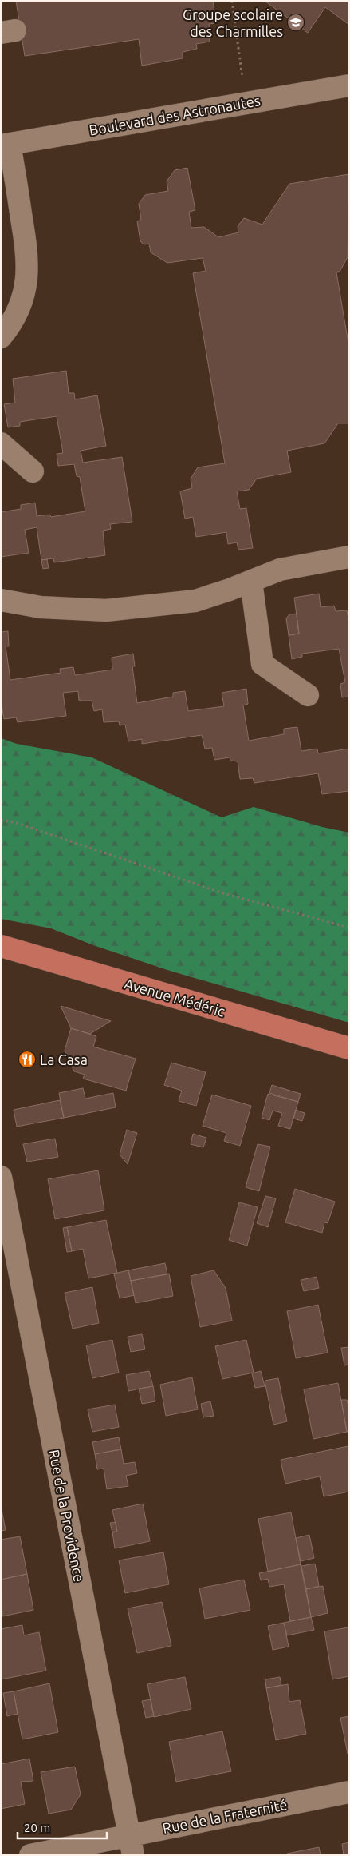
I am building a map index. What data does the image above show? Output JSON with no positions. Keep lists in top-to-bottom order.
{
  "streets": {
    "main road": ["Avenue Médéric"],
    "street": ["Boulevard des Astronautes", "Rue de la Providence", "Rue de la Fraternité"]
  },
  "crossings": [
    ["Rue de la Providence", "Rue de la Fraternité"]
  ],
  "places": {
    "school or university": ["Groupe scolaire des Charmilles"],
    "restaurant": ["La Casa"]
  },
  "scale_bar": "20 m"
}
